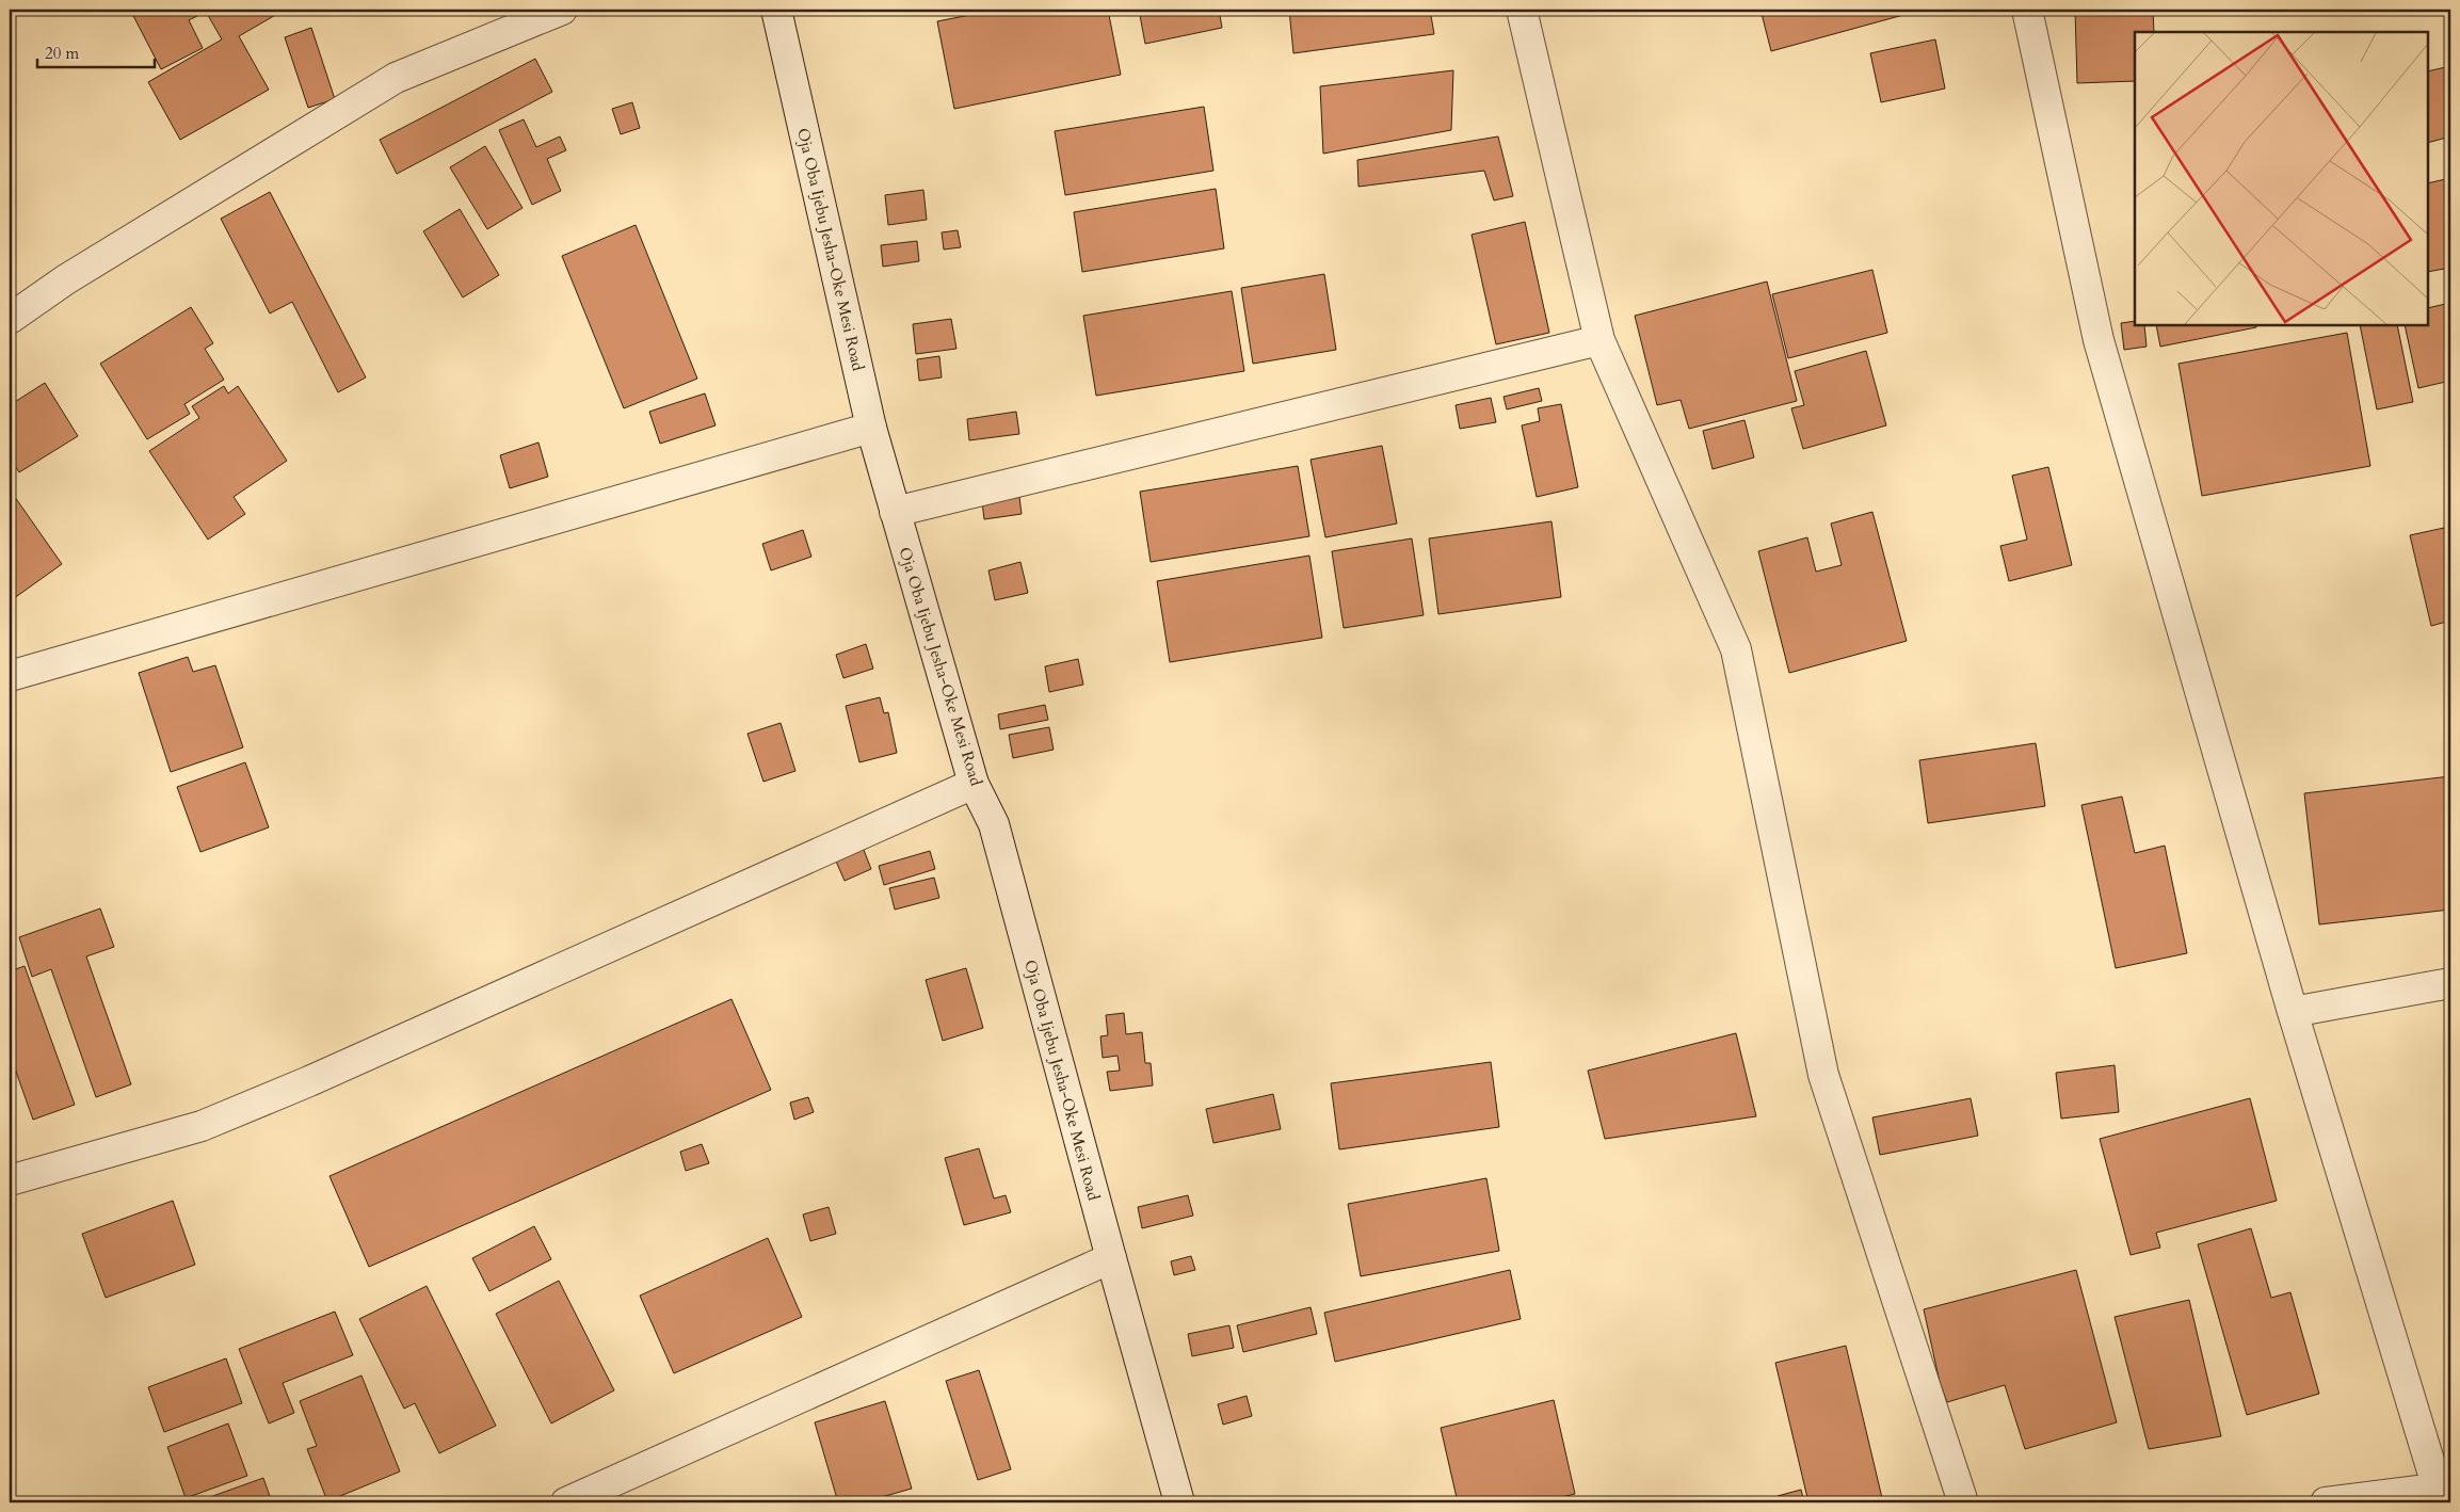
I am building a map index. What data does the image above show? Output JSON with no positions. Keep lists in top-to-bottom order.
{
  "streets": {
    "street": ["Oja Oba Ijebu Jesha-Oke Mesi Road"]
  },
  "scale_bar": "20 m"
}
